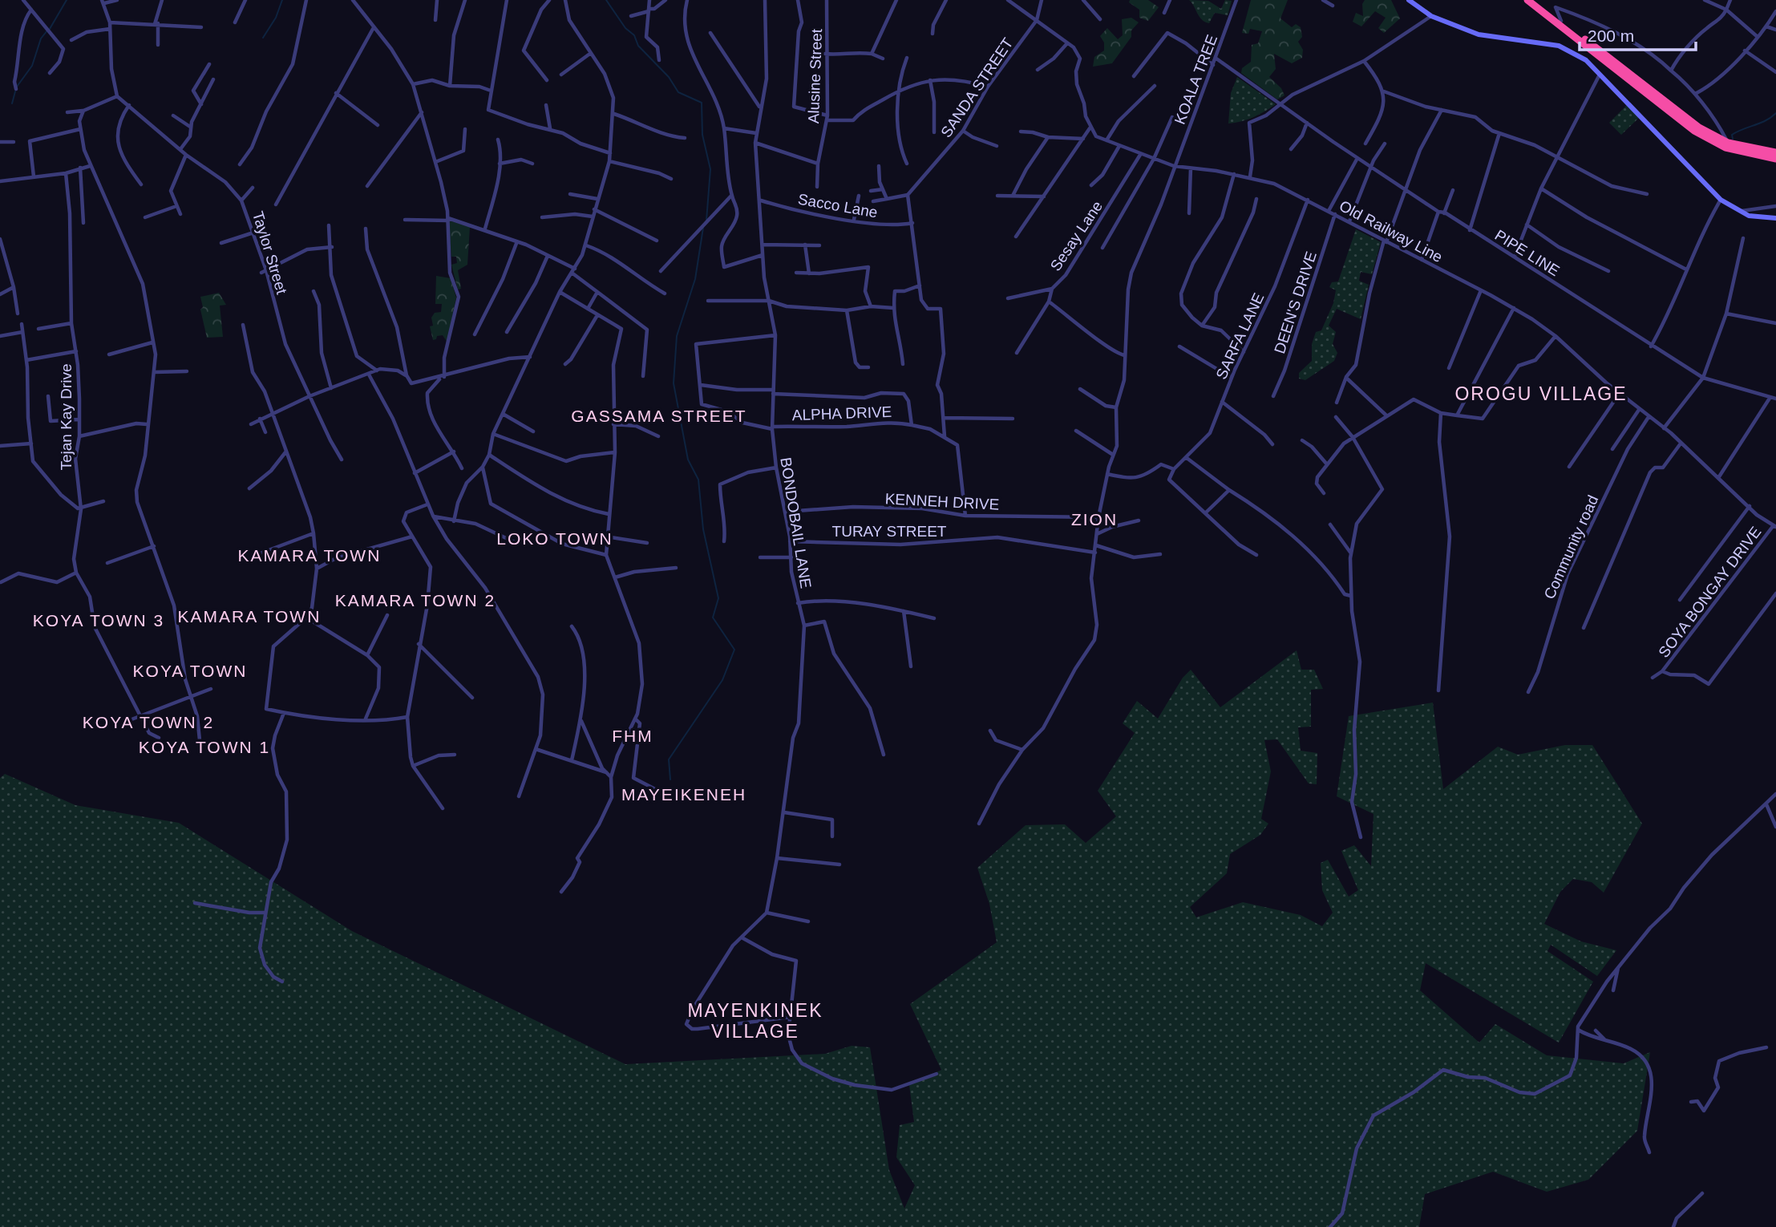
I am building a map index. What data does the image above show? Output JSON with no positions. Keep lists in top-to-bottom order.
{
  "streets": {
    "street": [
      "Alusine Street",
      "KOALA TREE",
      "SANDA STREET",
      "Sacco Lane",
      "Old Railway Line",
      "Sesay Lane",
      "Taylor Street",
      "PIPE LINE",
      "DEEN'S DRIVE",
      "SARFA LANE",
      "ALPHA DRIVE",
      "Tejan Kay Drive",
      "KENNEH DRIVE",
      "BONDOBAIL LANE",
      "TURAY STREET",
      "Community road",
      "SOYA BONGAY DRIVE"
    ]
  },
  "crossings": [
    ["KOALA TREE", "Old Railway Line"],
    ["KOALA TREE", "PIPE LINE"],
    ["KOALA TREE", "KENNEH DRIVE"],
    ["KOALA TREE", "TURAY STREET"],
    ["Sacco Lane", "BONDOBAIL LANE"],
    ["Old Railway Line", "Sesay Lane"],
    ["Old Railway Line", "DEEN'S DRIVE"],
    ["Old Railway Line", "SARFA LANE"],
    ["Old Railway Line", "Community road"],
    ["Old Railway Line", "SOYA BONGAY DRIVE"],
    ["ALPHA DRIVE", "BONDOBAIL LANE"],
    ["KENNEH DRIVE", "BONDOBAIL LANE"],
    ["BONDOBAIL LANE", "TURAY STREET"]
  ],
  "districts": [
    "OROGU VILLAGE",
    "GASSAMA STREET",
    "ZION",
    "LOKO TOWN",
    "KAMARA TOWN",
    "KAMARA TOWN 2",
    "KAMARA TOWN",
    "KOYA TOWN 3",
    "KOYA TOWN",
    "KOYA TOWN 2",
    "FHM",
    "KOYA TOWN 1",
    "MAYEIKENEH",
    "MAYENKINEK VILLAGE"
  ],
  "scale_bar": "200 m"
}
